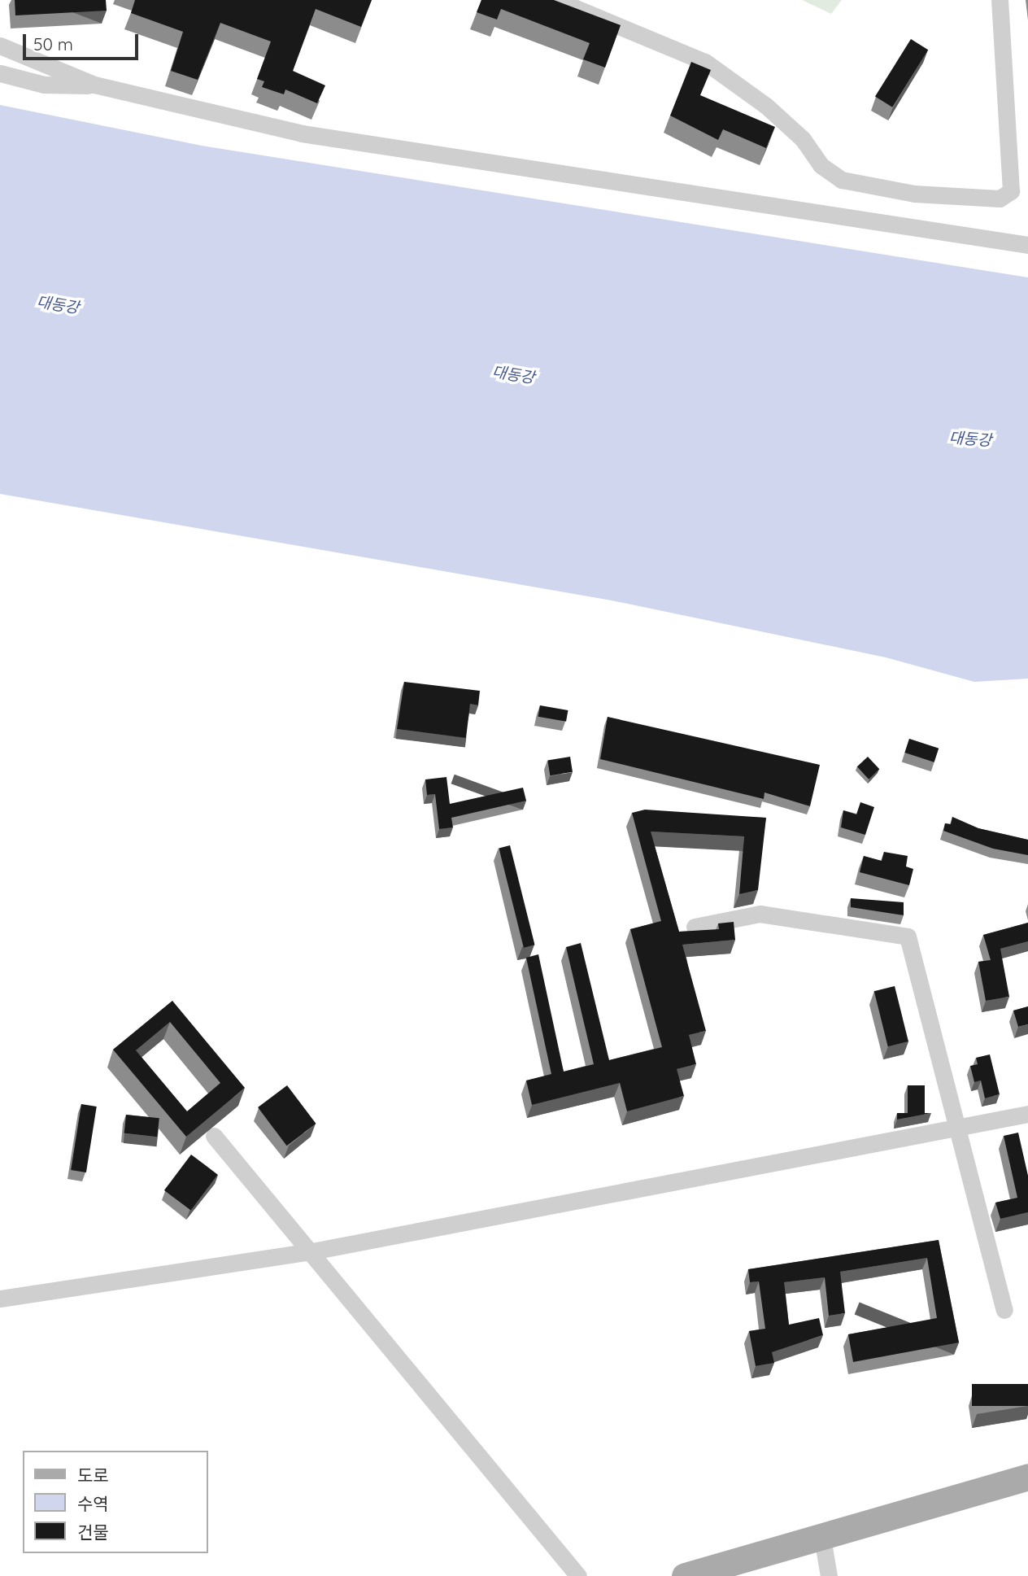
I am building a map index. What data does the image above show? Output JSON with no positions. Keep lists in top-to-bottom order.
{
  "water": ["대동강"],
  "legend": ["도로", "수역", "건물"],
  "scale_bar": "50 m"
}
